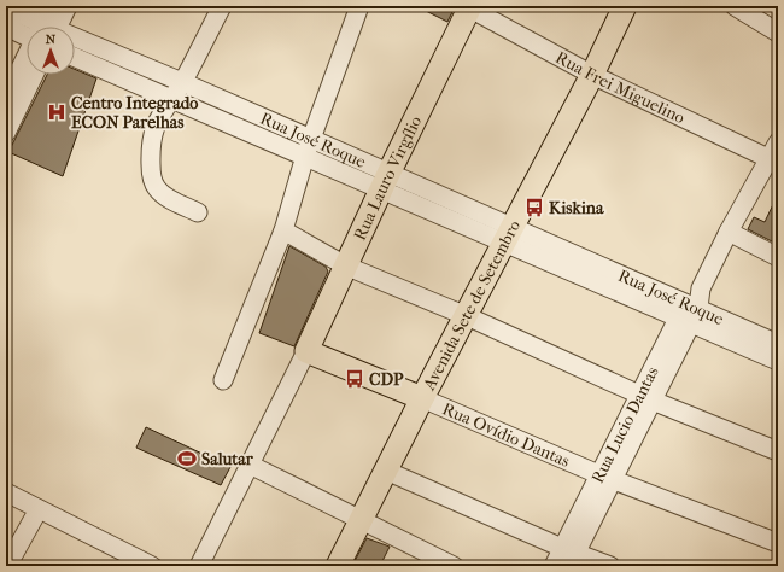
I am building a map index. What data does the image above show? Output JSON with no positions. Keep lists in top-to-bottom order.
{
  "streets": {
    "main road": ["Rua Lauro Virgílio", "Avenida Sete de Setembro"],
    "street": [
      "Rua Frei Miguelino",
      "Rua José Roque",
      "Rua Lucio Dantas",
      "Rua Ovídio Dantas"
    ]
  },
  "crossings": [
    ["Rua Frei Miguelino", "Rua Lauro Virgílio"],
    ["Rua Frei Miguelino", "Avenida Sete de Setembro"],
    ["Rua Frei Miguelino", "Rua Lucio Dantas"],
    ["Rua José Roque", "Rua Lauro Virgílio"],
    ["Rua José Roque", "Avenida Sete de Setembro"],
    ["Rua José Roque", "Rua Lucio Dantas"],
    ["Avenida Sete de Setembro", "Rua Ovídio Dantas"],
    ["Rua Lucio Dantas", "Rua Ovídio Dantas"]
  ],
  "places": {
    "hospital": ["Centro Integrado ECON Parelhas"],
    "bus stop": ["Kiskina", "CDP"],
    "sports": ["Salutar"]
  },
  "north": "top"
}
